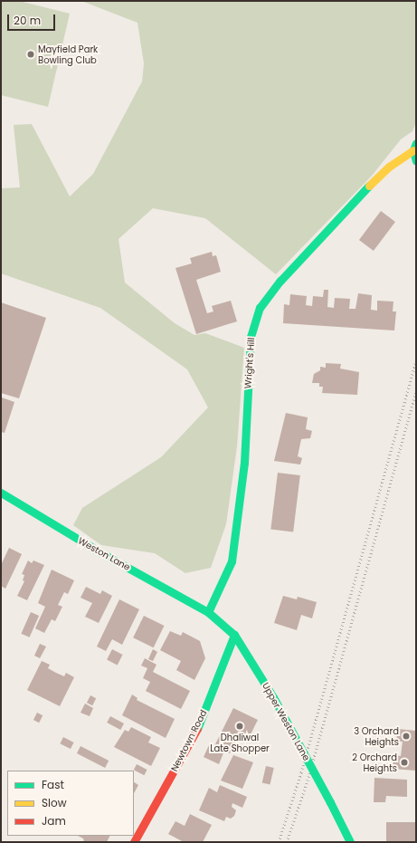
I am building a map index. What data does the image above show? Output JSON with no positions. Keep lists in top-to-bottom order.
{
  "streets": {
    "street": [
      "Wright's Hill",
      "Weston Lane",
      "Upper Weston Lane",
      "Newtown Road"
    ]
  },
  "crossings": [
    ["Wright's Hill", "Weston Lane"],
    ["Wright's Hill", "Upper Weston Lane"],
    ["Weston Lane", "Upper Weston Lane"],
    ["Upper Weston Lane", "Newtown Road"]
  ],
  "places": [
    "Mayfield Park Bowling Club",
    "Dhaliwal Late Shopper",
    "3 Orchard Heights",
    "2 Orchard Heights"
  ],
  "legend": ["Fast", "Slow", "Jam"],
  "scale_bar": "20 m"
}
